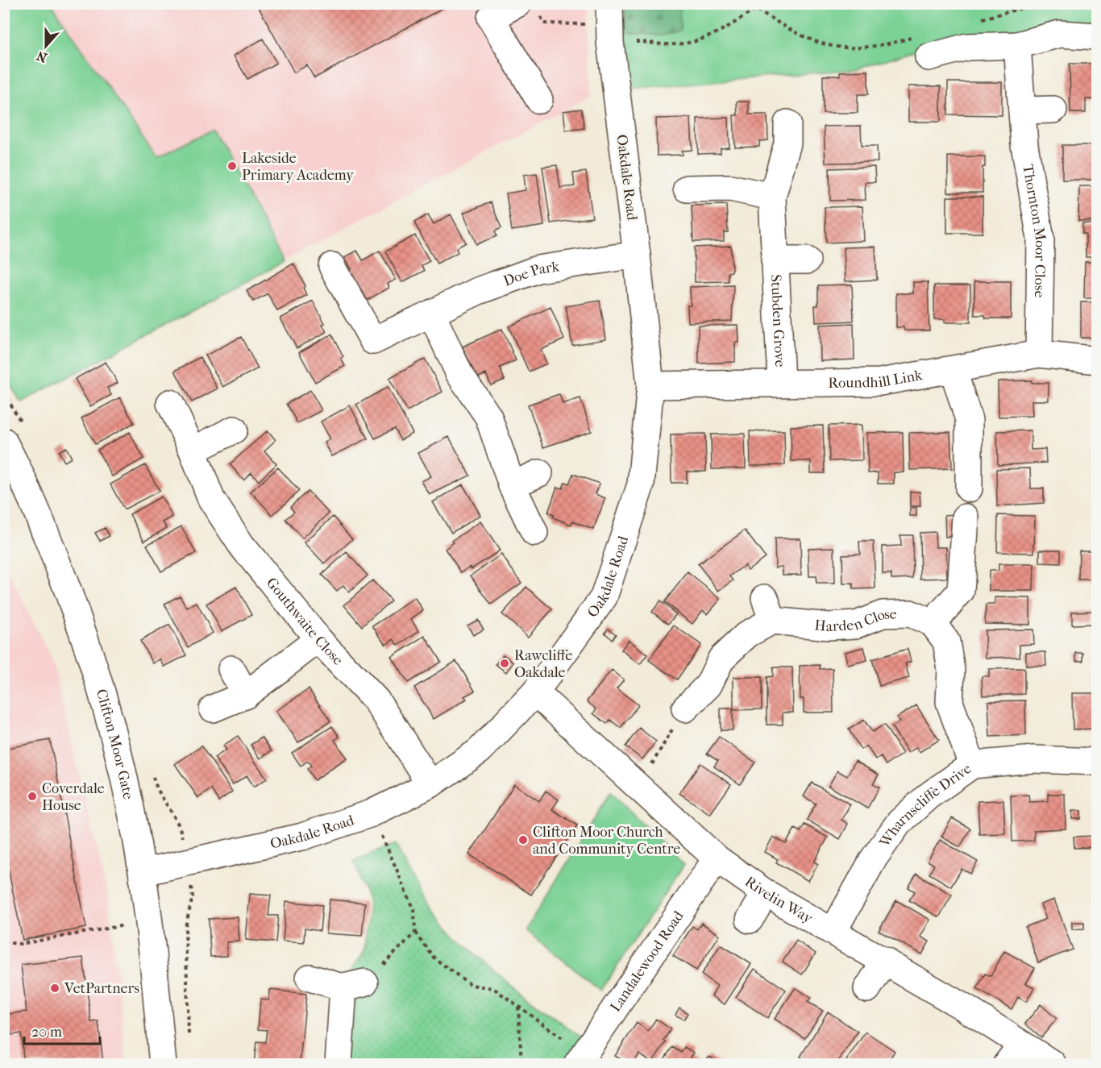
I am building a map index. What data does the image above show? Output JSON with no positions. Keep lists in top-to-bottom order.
{
  "streets": {
    "street": [
      "Oakdale Road",
      "Thornton Moor Close",
      "Doe Park",
      "Stubden Grove",
      "Roundhill Link",
      "Harden Close",
      "Gouthwaite Close",
      "Clifton Moor Gate",
      "Wharnscliffe Drive",
      "Rivelin Way",
      "Landalewood Road"
    ]
  },
  "crossings": [
    ["Oakdale Road", "Doe Park"],
    ["Oakdale Road", "Roundhill Link"],
    ["Oakdale Road", "Gouthwaite Close"],
    ["Oakdale Road", "Clifton Moor Gate"],
    ["Oakdale Road", "Rivelin Way"],
    ["Thornton Moor Close", "Roundhill Link"],
    ["Stubden Grove", "Roundhill Link"],
    ["Wharnscliffe Drive", "Rivelin Way"],
    ["Rivelin Way", "Landalewood Road"]
  ],
  "places": [
    "Lakeside Primary Academy",
    "Rawcliffe Oakdale",
    "Coverdale House",
    "Clifton Moor Church and Community Centre",
    "VetPartners"
  ],
  "scale_bar": "20 m",
  "north": "bottom"
}
